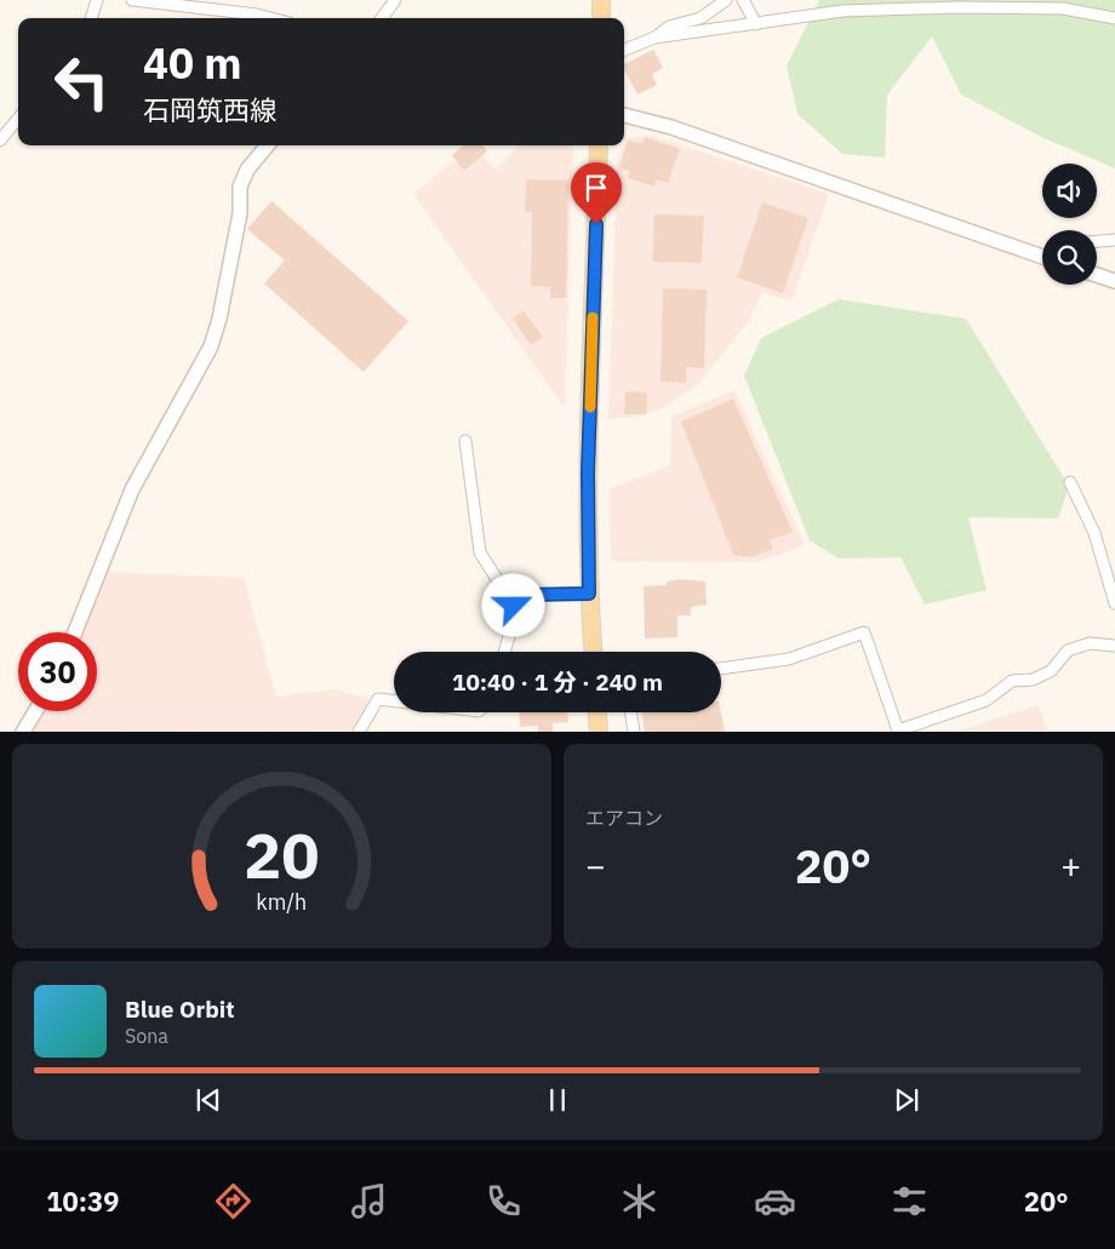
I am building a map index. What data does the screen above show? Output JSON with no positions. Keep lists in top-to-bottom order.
{
  "page": {
    "turn": ["40 m", "石岡筑西線"],
    "limit": "30",
    "trip": "10:40 · 1 分 · 240 m",
    "tile": "エアコン",
    "heat": ["−", "20°", "+"],
    "song": ["Blue Orbit", "Sona"],
    "tabs": ["10:39", "20°"],
    "gauge": ["20", "km/h"]
  }
}
